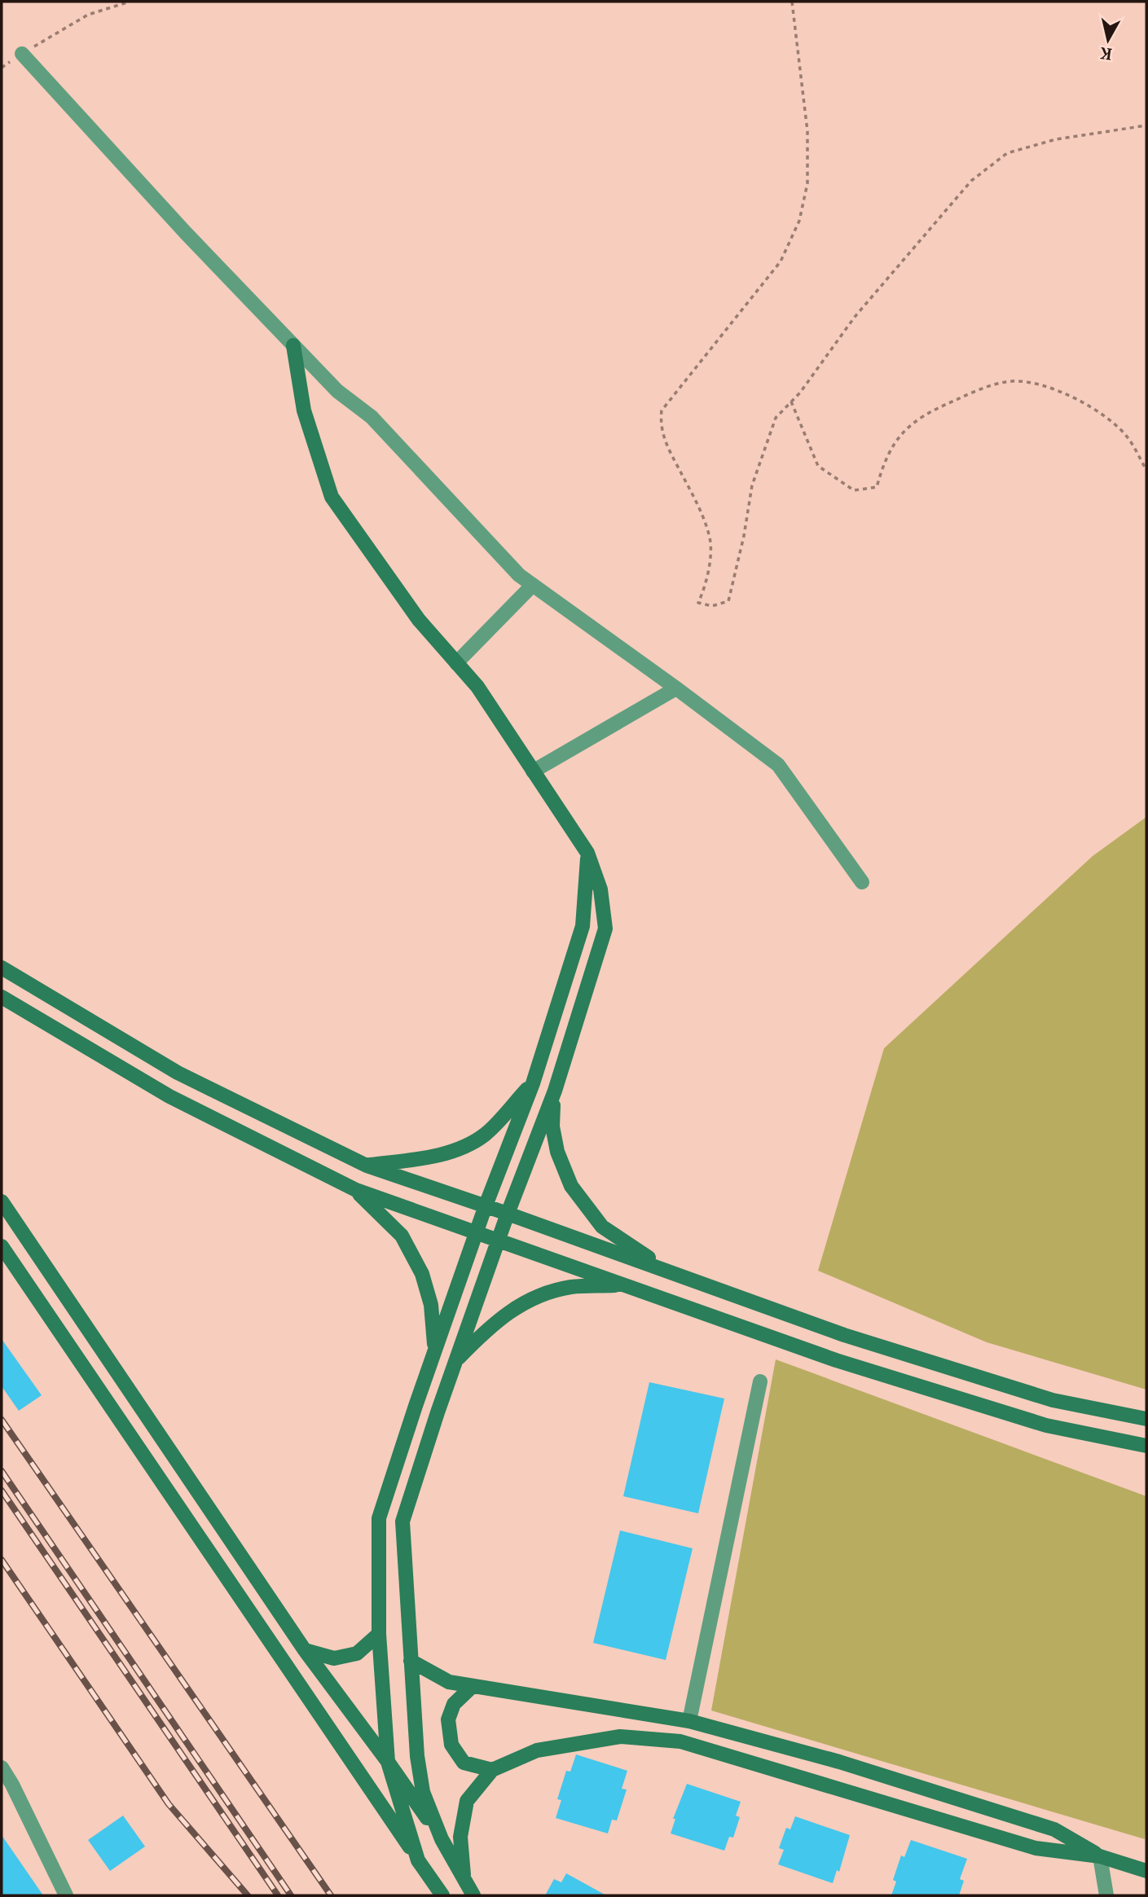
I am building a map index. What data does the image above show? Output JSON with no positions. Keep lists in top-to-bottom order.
{
  "north": "bottom"
}
